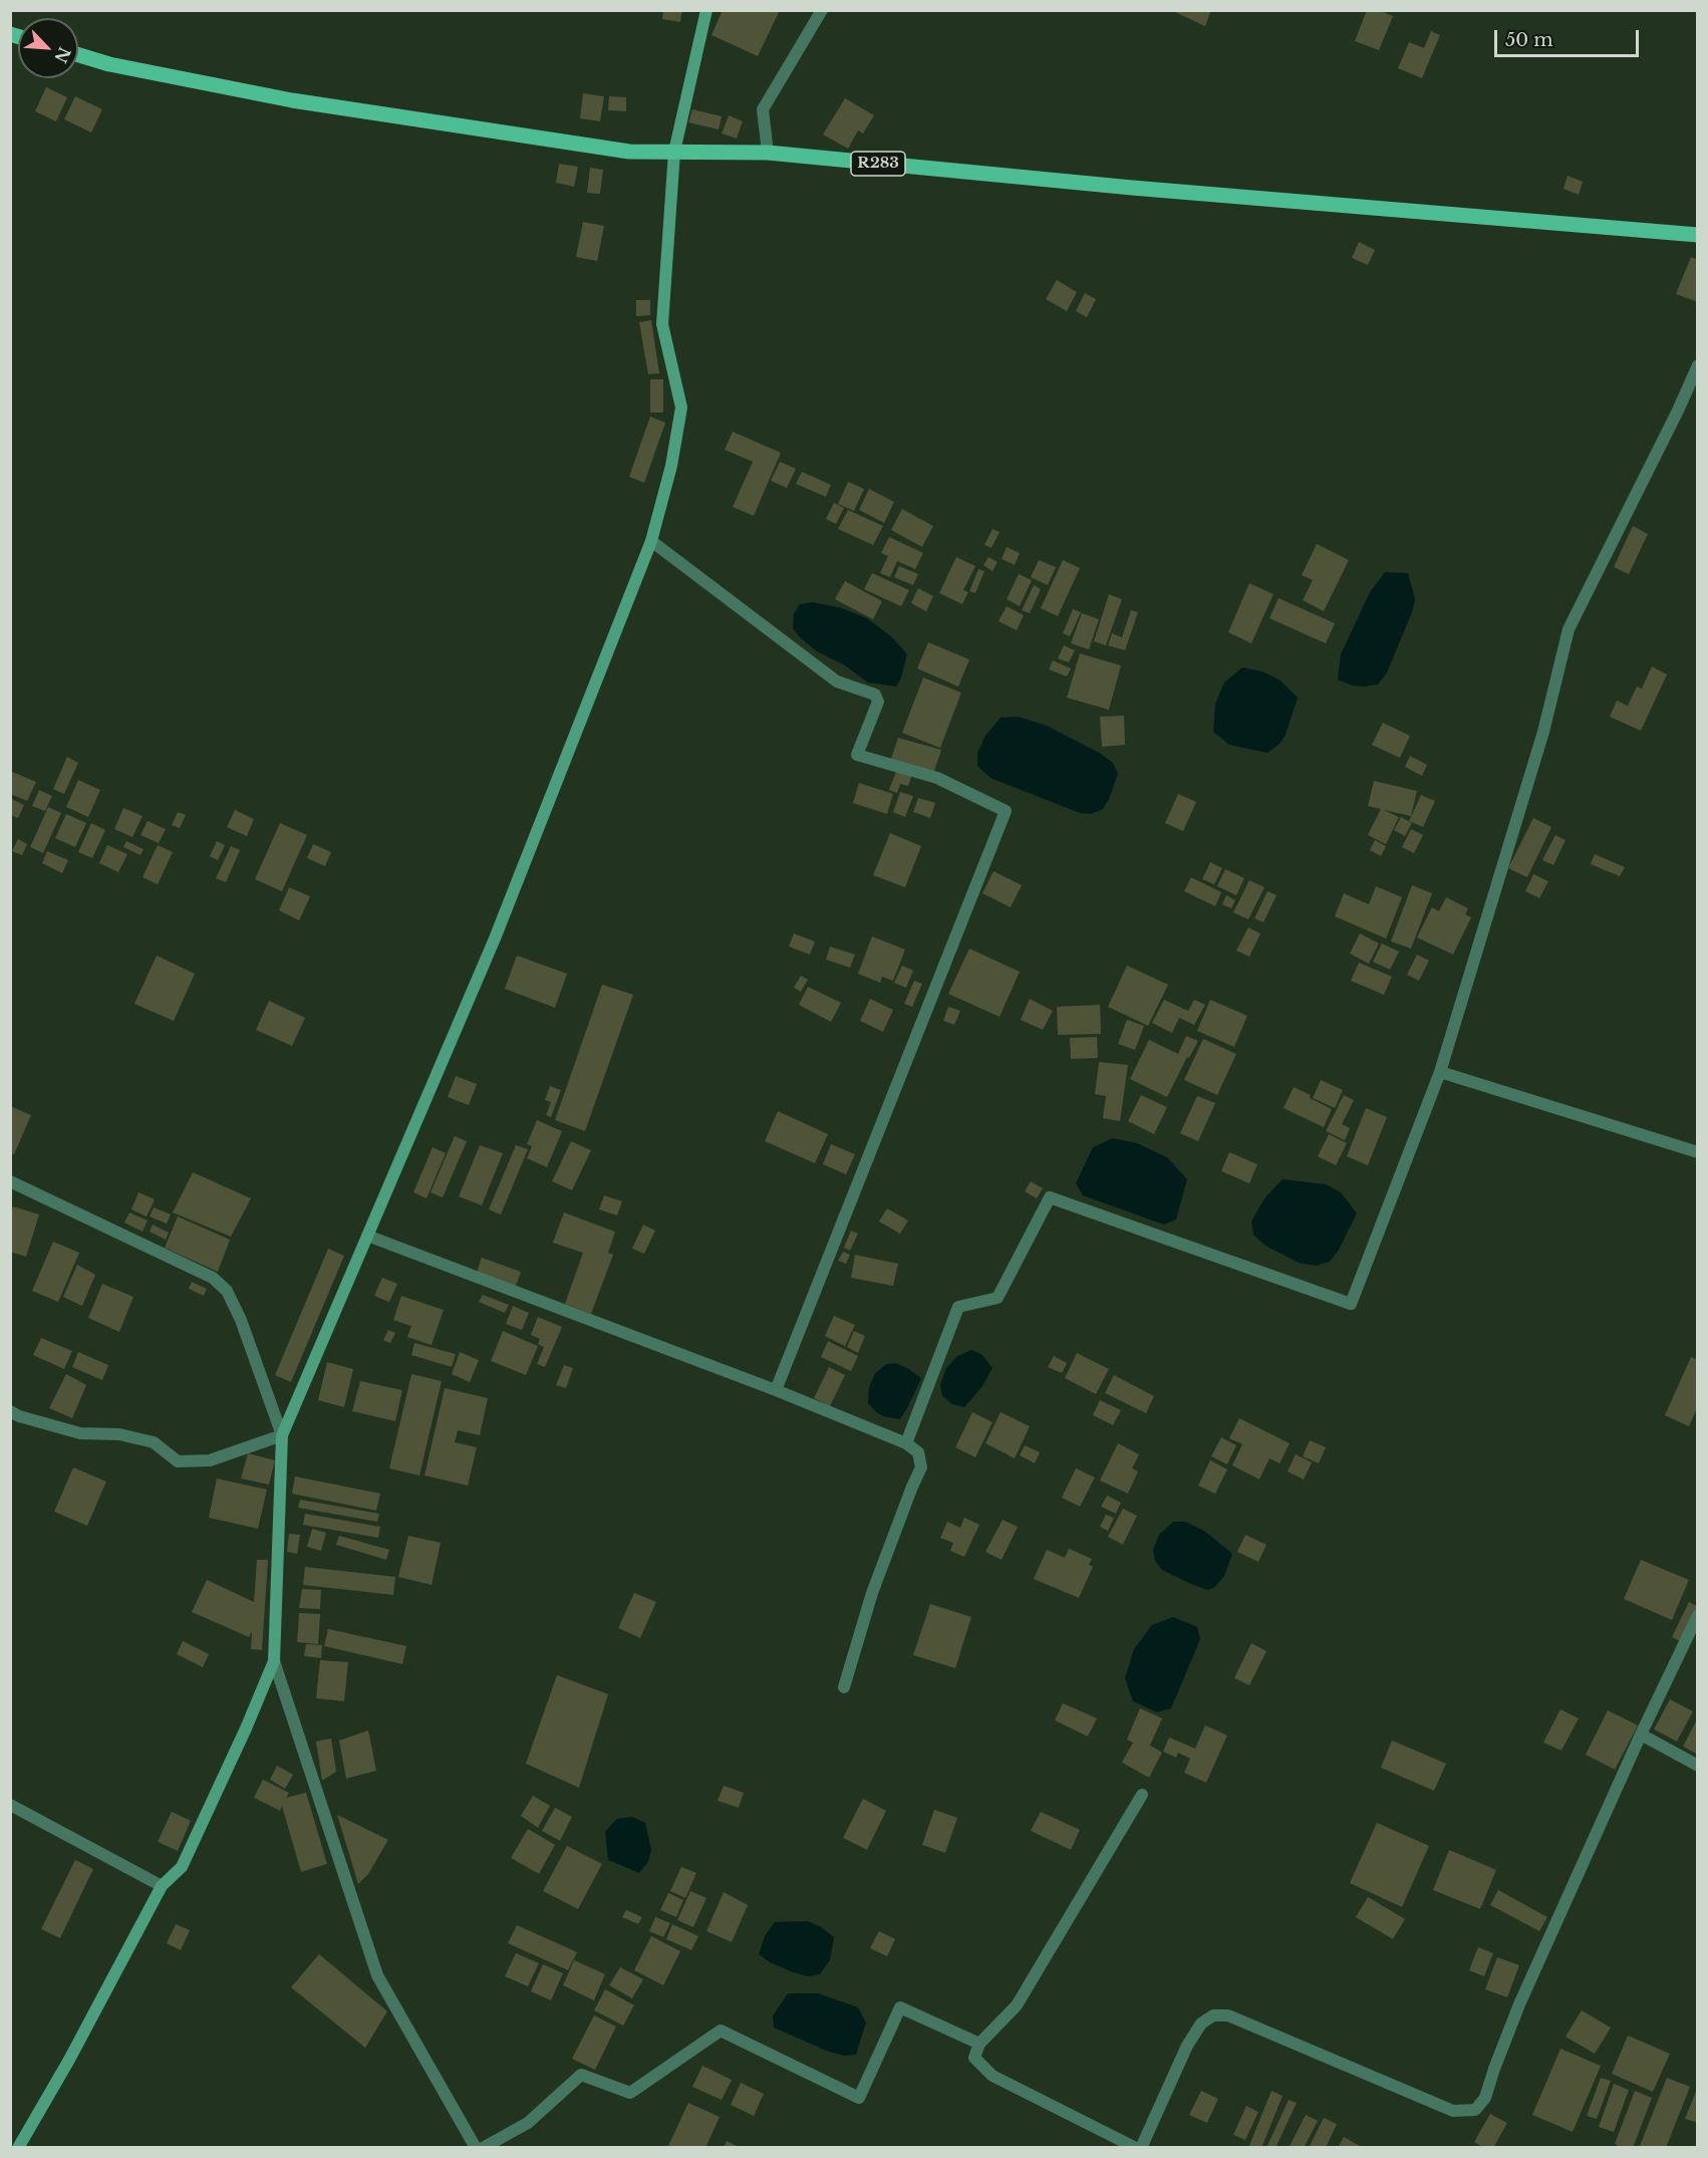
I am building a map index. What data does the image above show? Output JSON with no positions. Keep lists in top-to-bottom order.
{
  "streets": {
    "main road": ["R283"]
  },
  "scale_bar": "50 m",
  "north": "bottom right"
}
